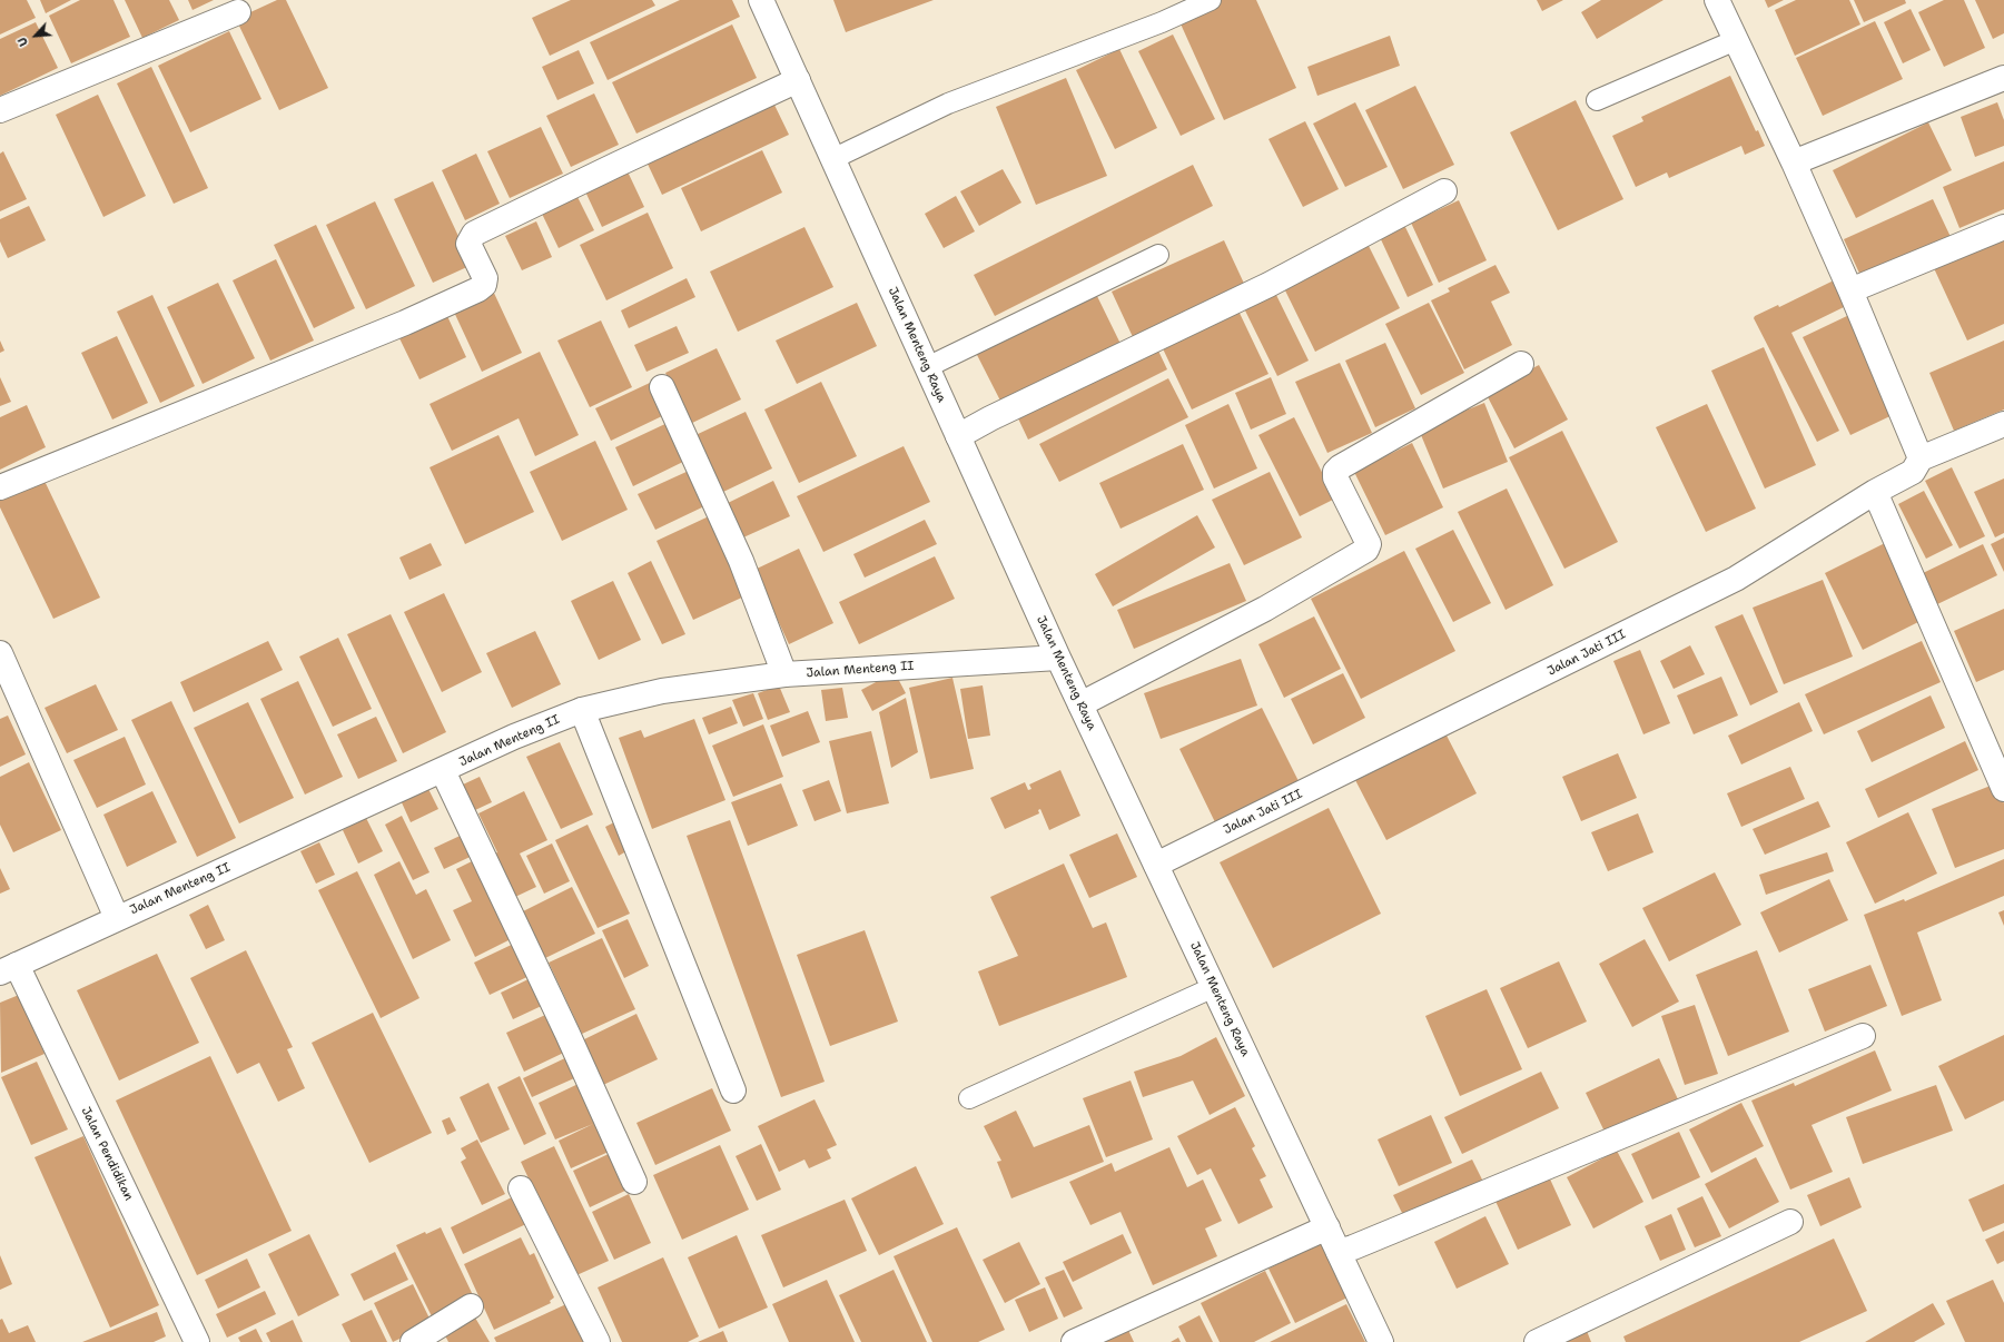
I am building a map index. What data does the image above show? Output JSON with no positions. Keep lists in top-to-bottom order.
{
  "streets": {
    "street": [
      "Jalan Menteng Raya",
      "Jalan Jati III",
      "Jalan Menteng II",
      "Jalan Pendidikan"
    ]
  },
  "crossings": [
    ["Jalan Menteng Raya", "Jalan Jati III"],
    ["Jalan Menteng Raya", "Jalan Menteng II"],
    ["Jalan Menteng II", "Jalan Pendidikan"]
  ],
  "north": "bottom left"
}
